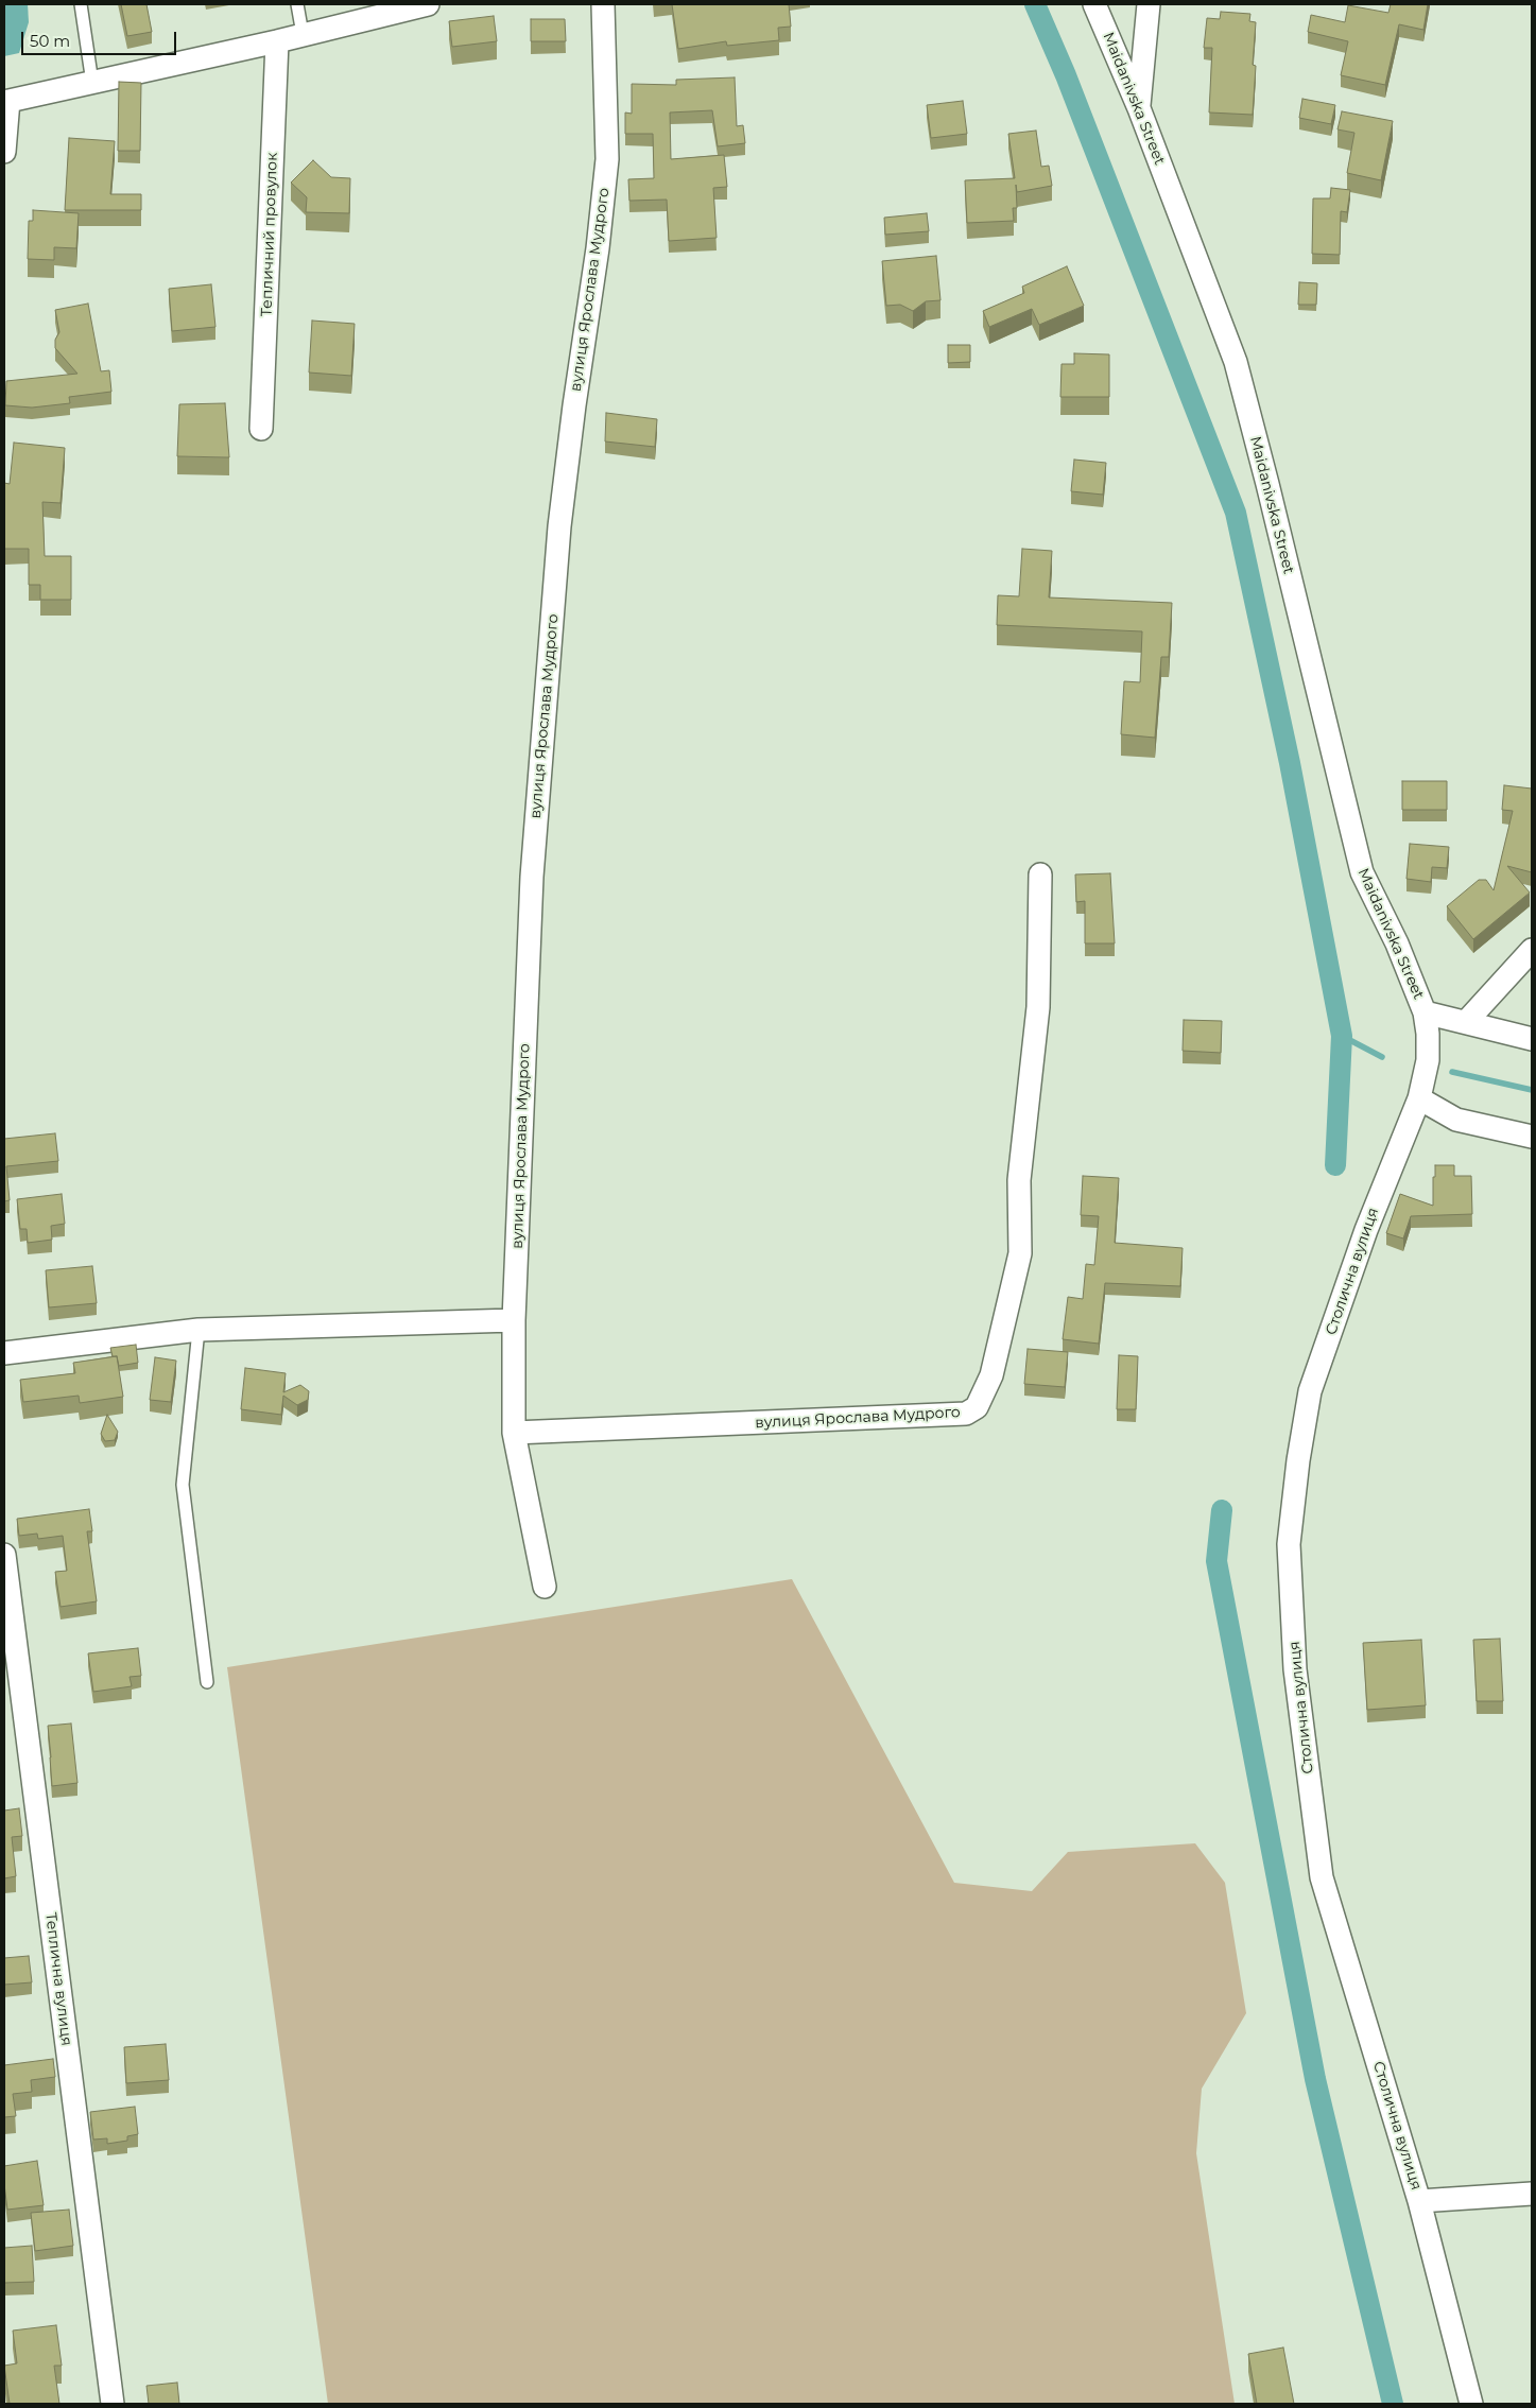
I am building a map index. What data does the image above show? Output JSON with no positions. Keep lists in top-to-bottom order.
{
  "streets": {
    "street": [
      "Maidanivska Street",
      "Тепличний провулок",
      "вулиця Ярослава Мудрого",
      "Столична вулиця",
      "Теплична вулиця"
    ]
  },
  "crossings": [
    ["Maidanivska Street", "Столична вулиця"]
  ],
  "scale_bar": "50 m"
}
